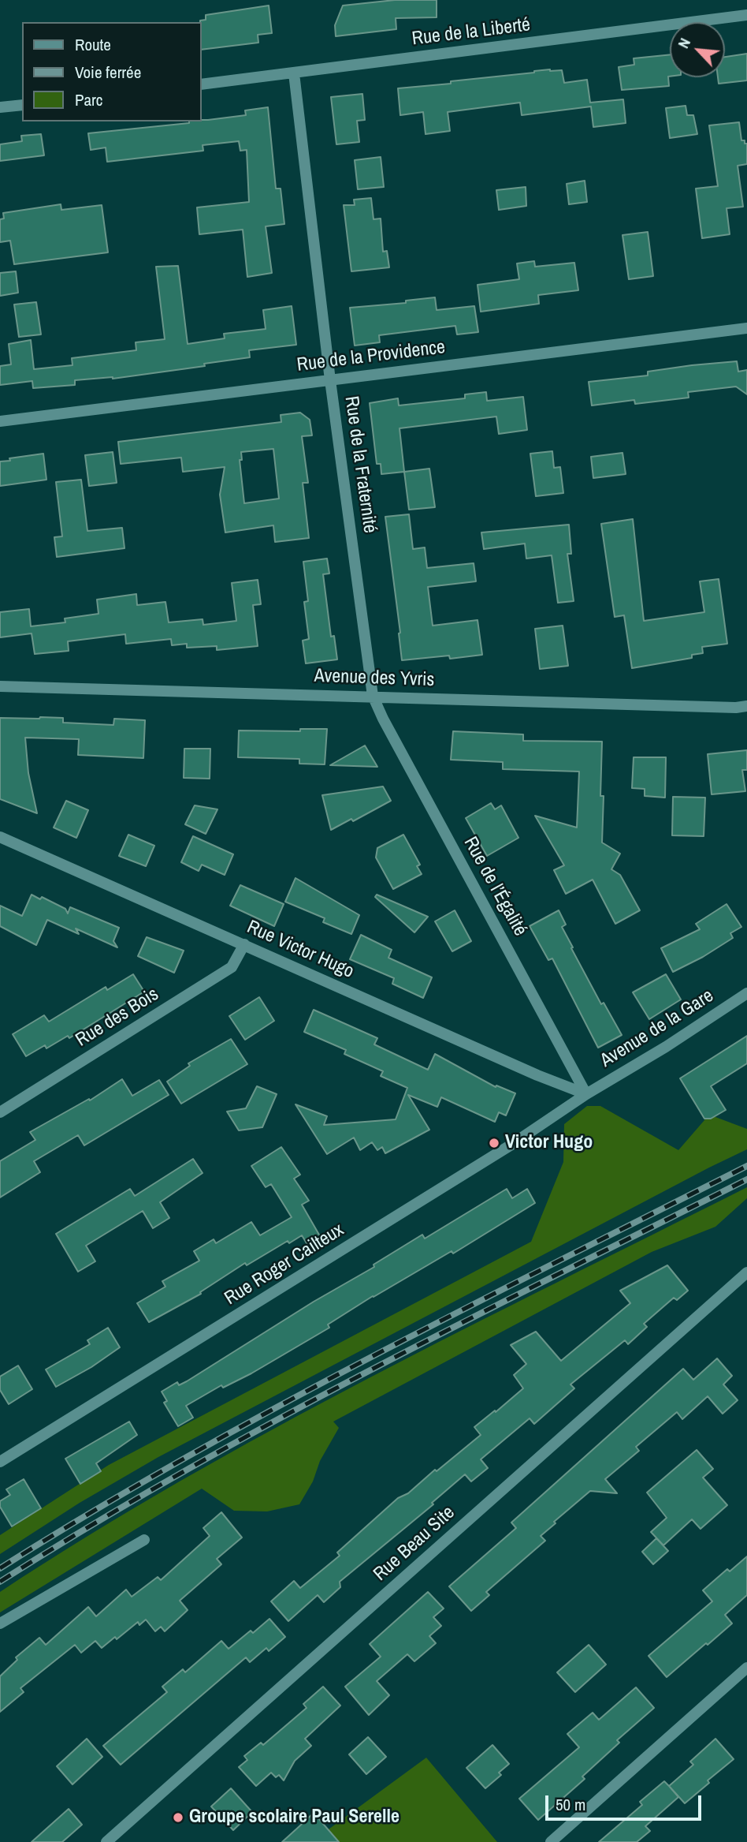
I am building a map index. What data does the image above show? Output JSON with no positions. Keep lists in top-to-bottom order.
{
  "streets": {
    "street": [
      "Rue de la Liberté",
      "Rue de la Providence",
      "Rue de la Fraternité",
      "Avenue des Yvris",
      "Rue de l’Égalité",
      "Rue Victor Hugo",
      "Rue des Bois",
      "Avenue de la Gare",
      "Rue Roger Cailteux",
      "Rue Beau Site"
    ]
  },
  "crossings": [
    ["Rue de la Liberté", "Rue de la Fraternité"],
    ["Rue de la Providence", "Rue de la Fraternité"],
    ["Rue de la Fraternité", "Avenue des Yvris"],
    ["Rue de la Fraternité", "Rue de l’Égalité"],
    ["Avenue des Yvris", "Rue de l’Égalité"],
    ["Rue de l’Égalité", "Rue Victor Hugo"],
    ["Rue de l’Égalité", "Avenue de la Gare"],
    ["Rue de l’Égalité", "Rue Roger Cailteux"],
    ["Rue Victor Hugo", "Rue des Bois"],
    ["Rue Victor Hugo", "Avenue de la Gare"],
    ["Rue Victor Hugo", "Rue Roger Cailteux"],
    ["Avenue de la Gare", "Rue Roger Cailteux"]
  ],
  "places": ["Victor Hugo", "Groupe scolaire Paul Serelle"],
  "legend": ["Route", "Voie ferrée", "Parc"],
  "scale_bar": "50 m",
  "north": "top left"
}
